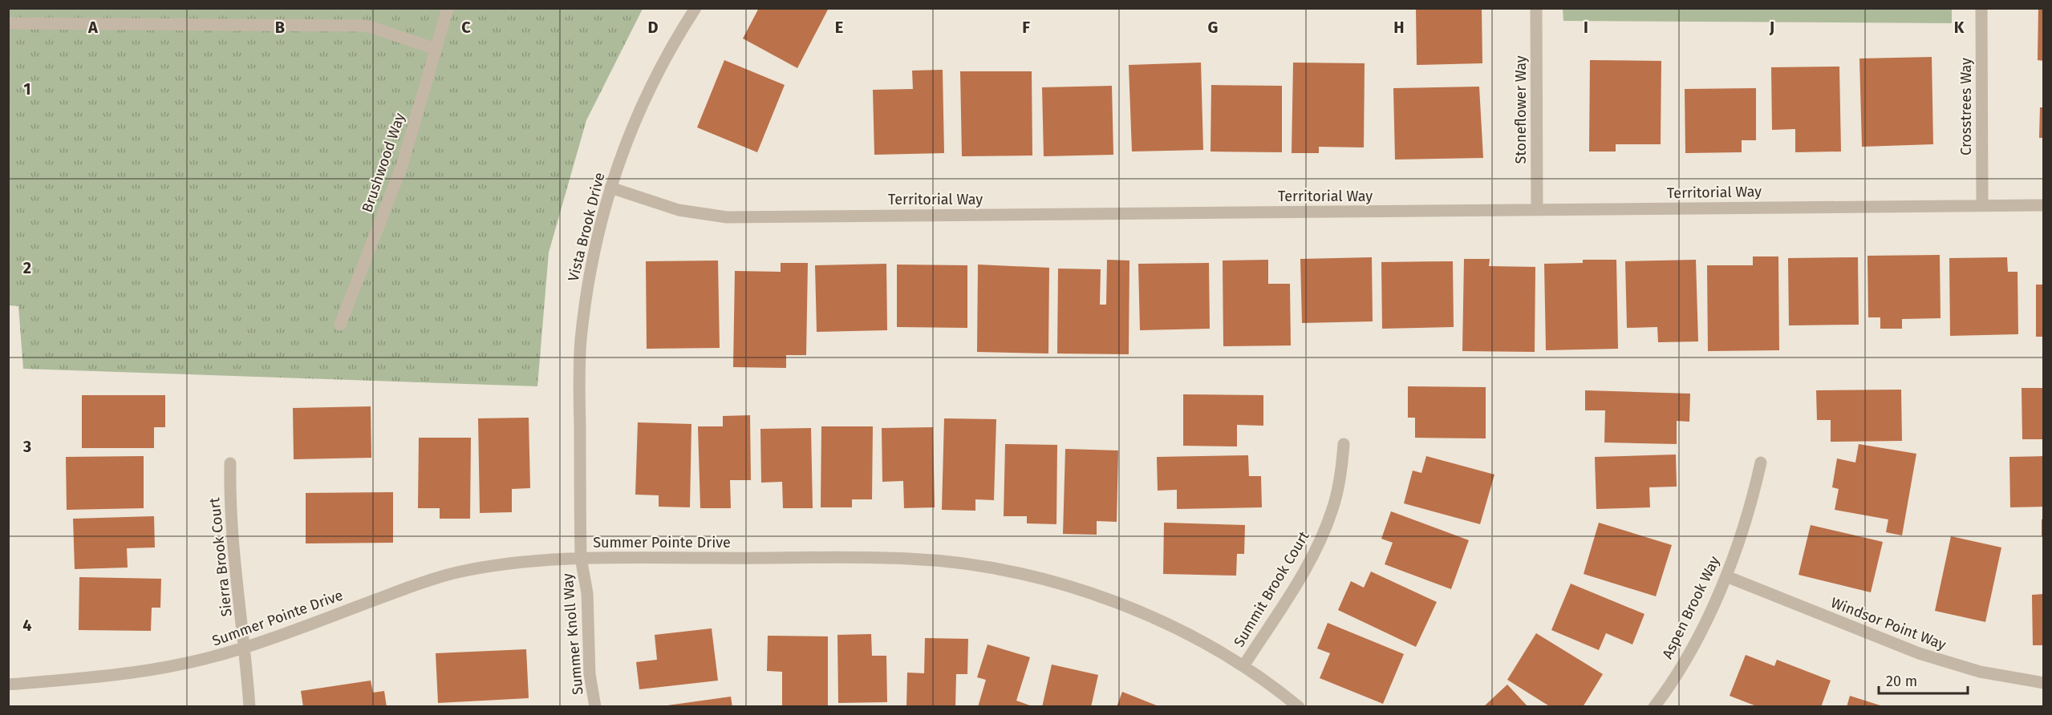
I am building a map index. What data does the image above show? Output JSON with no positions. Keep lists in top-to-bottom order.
{
  "streets": {
    "street": [
      "Crosstrees Way",
      "Stoneflower Way",
      "Brushwood Way",
      "Territorial Way",
      "Vista Brook Drive",
      "Summer Pointe Drive",
      "Sierra Brook Court",
      "Summit Brook Court",
      "Aspen Brook Way",
      "Windsor Point Way",
      "Summer Knoll Way"
    ]
  },
  "crossings": [
    ["Crosstrees Way", "Territorial Way"],
    ["Stoneflower Way", "Territorial Way"],
    ["Territorial Way", "Vista Brook Drive"],
    ["Vista Brook Drive", "Summer Pointe Drive"],
    ["Vista Brook Drive", "Summer Knoll Way"],
    ["Summer Pointe Drive", "Sierra Brook Court"],
    ["Summer Pointe Drive", "Summit Brook Court"],
    ["Summer Pointe Drive", "Summer Knoll Way"],
    ["Aspen Brook Way", "Windsor Point Way"]
  ],
  "scale_bar": "20 m",
  "grid": {
    "columns": [
      "A",
      "B",
      "C",
      "D",
      "E",
      "F",
      "G",
      "H",
      "I",
      "J",
      "K"
    ],
    "rows": [
      "1",
      "2",
      "3",
      "4"
    ]
  }
}
